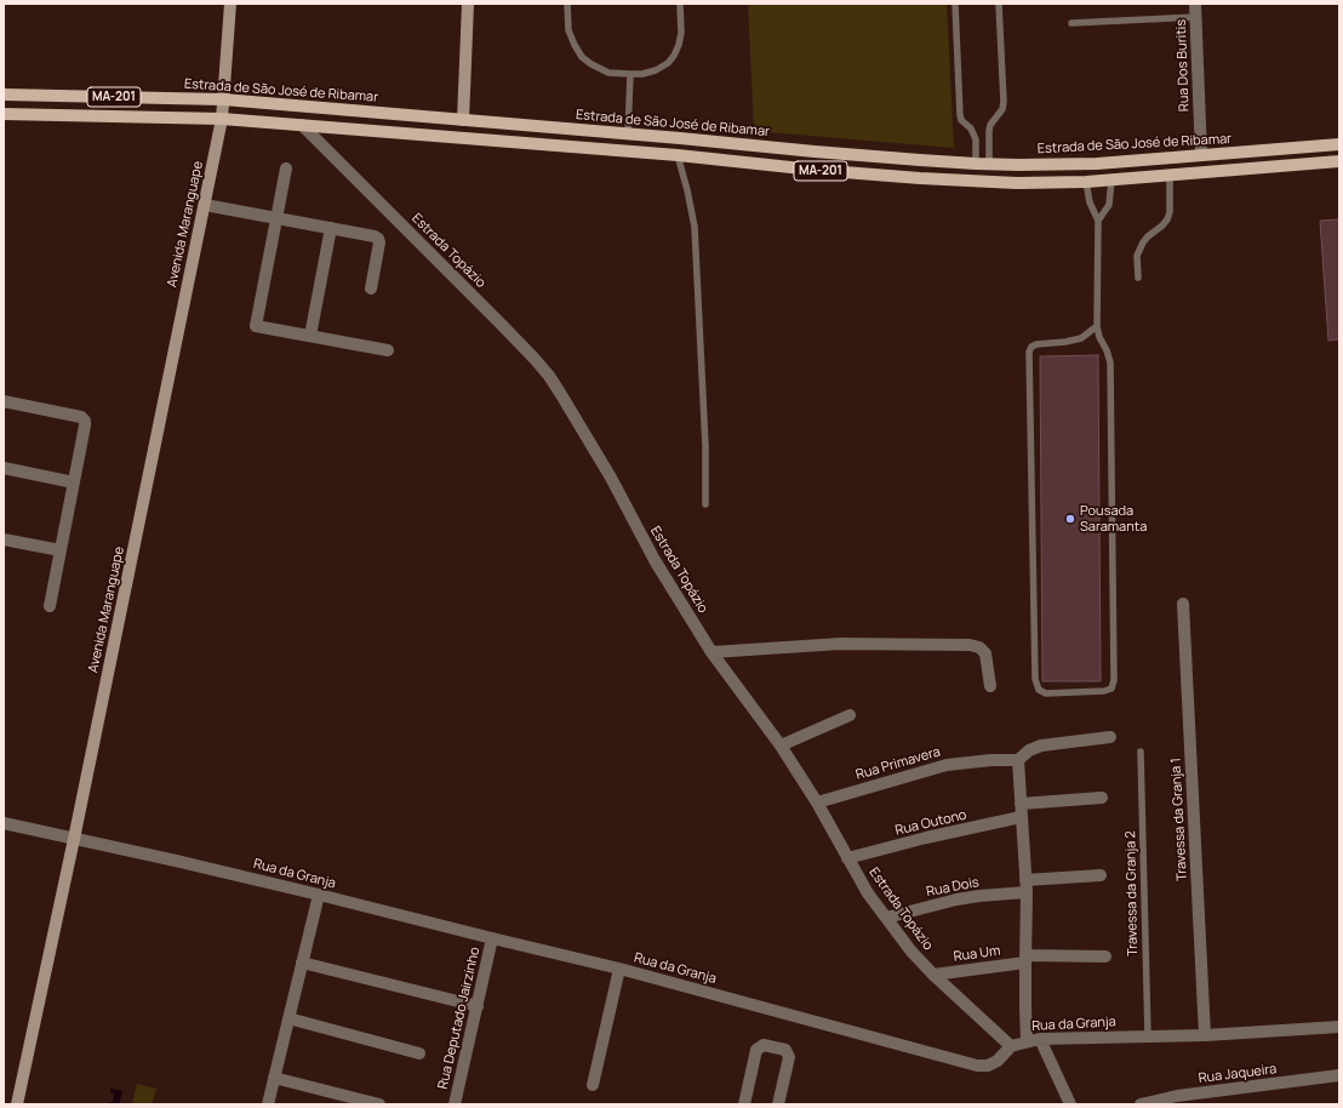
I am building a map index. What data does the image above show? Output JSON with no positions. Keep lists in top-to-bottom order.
{
  "streets": {
    "main road": ["Estrada de São José de Ribamar", "MA-201"],
    "street": [
      "Rua Dos Buritis",
      "Avenida Maranguape",
      "Estrada Topázio",
      "Rua Primavera",
      "Travessa da Granja 1",
      "Rua Outono",
      "Rua da Granja",
      "Rua Dois",
      "Rua Um",
      "Rua Deputado Jairzinho",
      "Rua Jaqueira"
    ],
    "lane": ["Travessa da Granja 2"]
  },
  "crossings": [
    ["Rua Dos Buritis", "Estrada de São José de Ribamar"],
    ["Estrada de São José de Ribamar", "Avenida Maranguape"],
    ["MA-201", "Avenida Maranguape"],
    ["MA-201", "Estrada Topázio"],
    ["Avenida Maranguape", "Rua da Granja"],
    ["Estrada Topázio", "Rua Primavera"],
    ["Estrada Topázio", "Rua Outono"],
    ["Estrada Topázio", "Rua da Granja"],
    ["Estrada Topázio", "Rua Dois"],
    ["Estrada Topázio", "Rua Um"],
    ["Travessa da Granja 1", "Rua da Granja"],
    ["Rua da Granja", "Travessa da Granja 2"],
    ["Rua da Granja", "Rua Deputado Jairzinho"]
  ],
  "places": ["Pousada Saramanta"]
}
